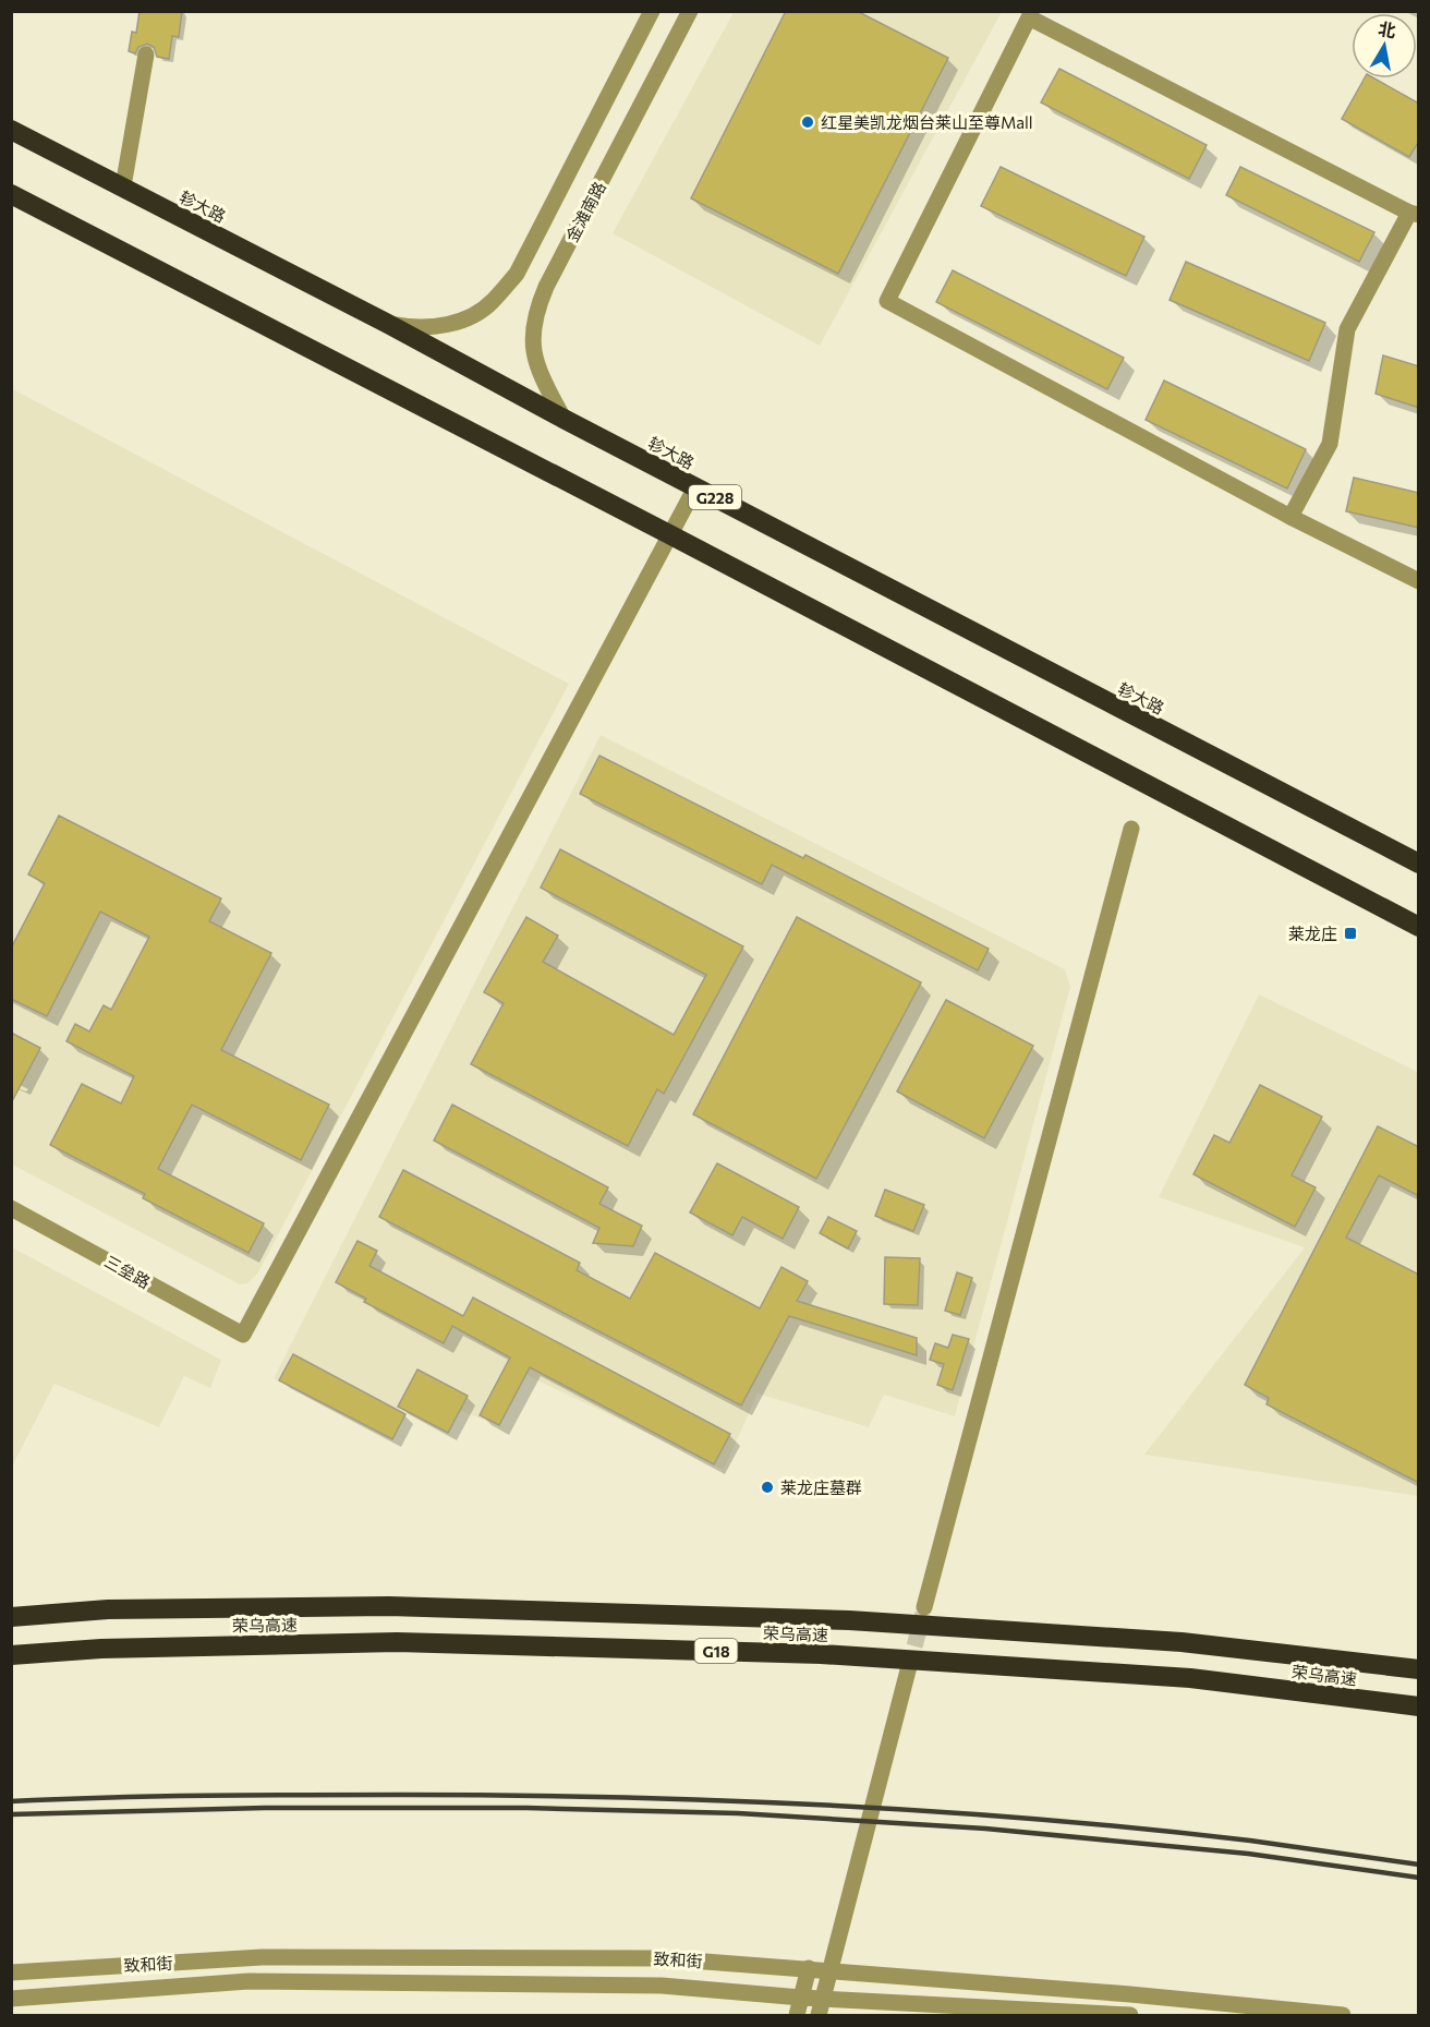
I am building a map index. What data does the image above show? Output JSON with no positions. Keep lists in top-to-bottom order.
{
  "streets": {
    "highway": [
      "轸大路",
      "G228",
      "荣乌高速",
      "G18"
    ],
    "street": ["金滩南路", "三垒路", "致和街"]
  },
  "crossings": [
    ["轸大路", "金滩南路"]
  ],
  "places": {
    "other": ["红星美凯龙烟台莱山至尊Mall", "莱龙庄墓群"],
    "transit": ["莱龙庄"]
  },
  "north": "top"
}
